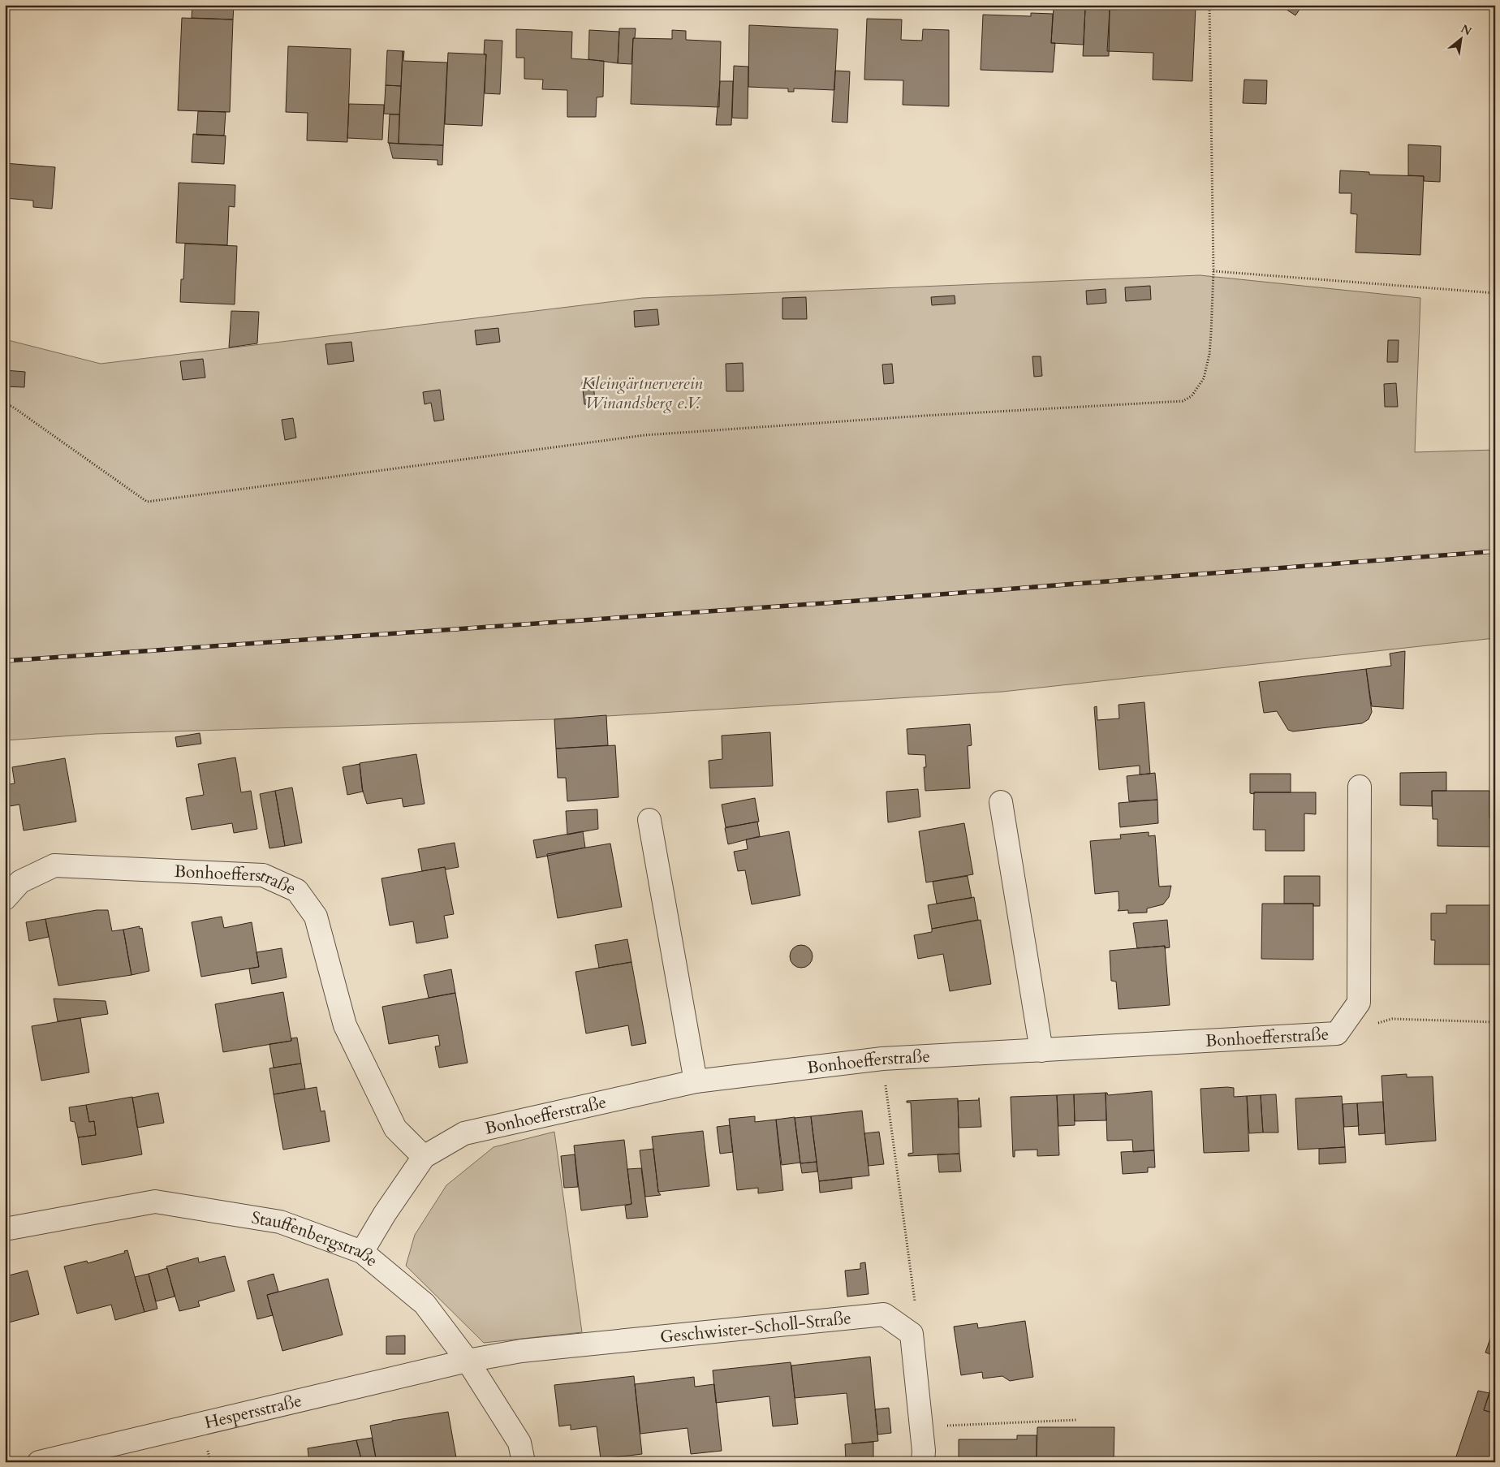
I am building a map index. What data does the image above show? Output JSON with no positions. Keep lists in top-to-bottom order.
{
  "streets": {
    "street": [
      "Bonhoefferstraße",
      "Stauffenbergstraße",
      "Geschwister-Scholl-Straße",
      "Hespersstraße"
    ]
  },
  "crossings": [
    ["Bonhoefferstraße", "Stauffenbergstraße"],
    ["Stauffenbergstraße", "Geschwister-Scholl-Straße"],
    ["Stauffenbergstraße", "Hespersstraße"],
    ["Geschwister-Scholl-Straße", "Hespersstraße"]
  ],
  "parks": ["Kleingärtnerverein Winandsberg e.V."],
  "north": "top right"
}
